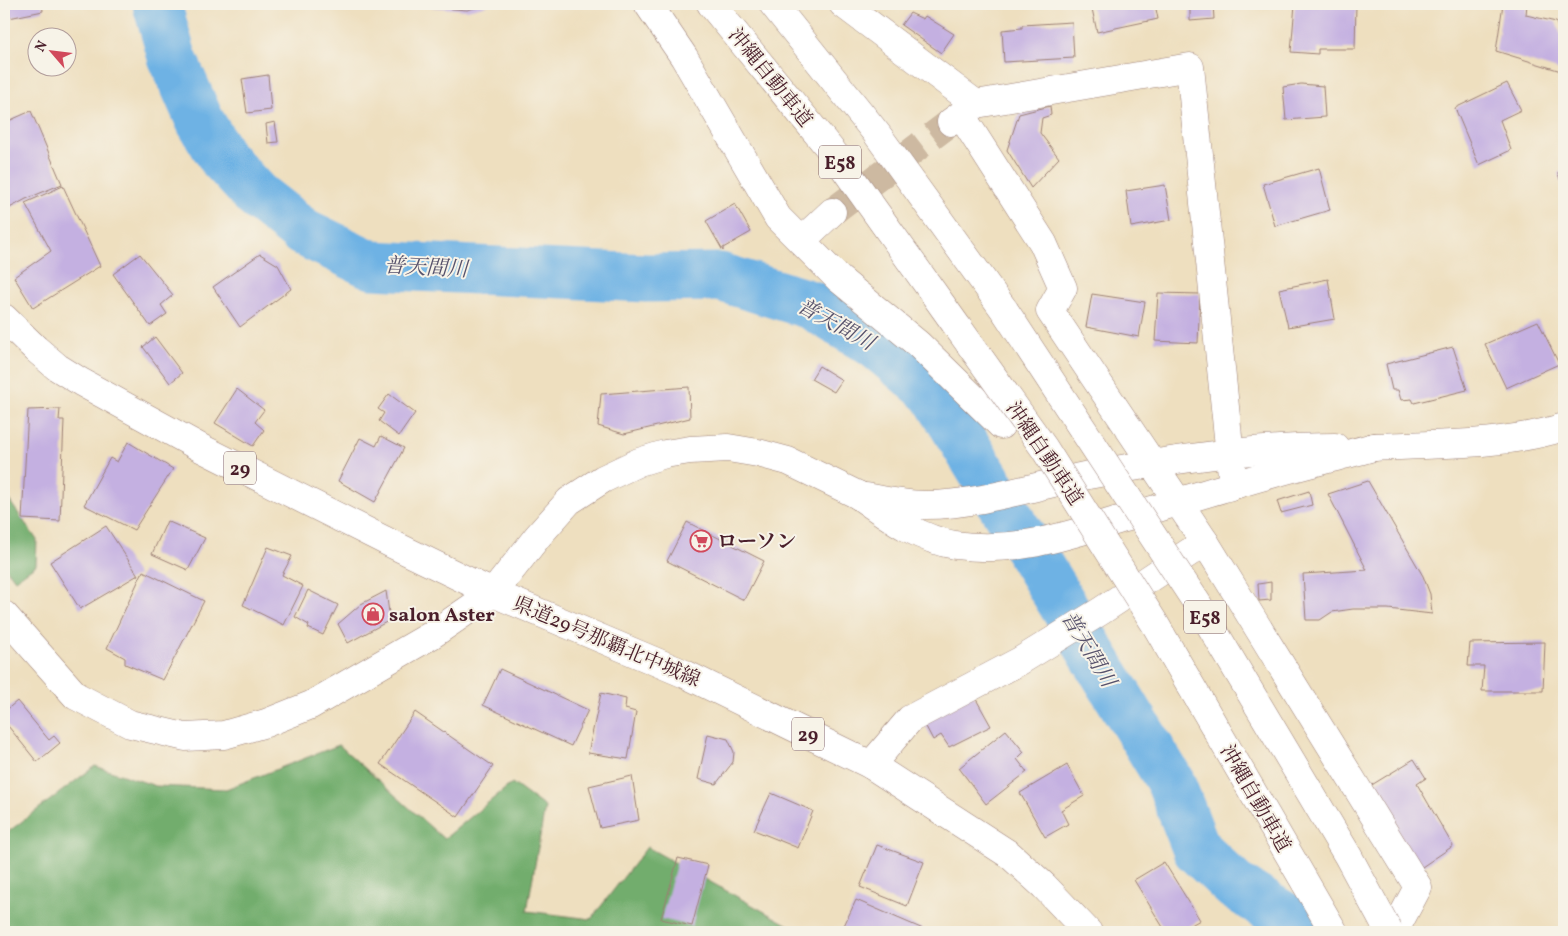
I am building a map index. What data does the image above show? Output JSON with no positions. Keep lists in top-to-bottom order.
{
  "streets": {
    "main road": [
      "沖縄自動車道",
      "E58",
      "29",
      "県道29号那覇北中城線"
    ]
  },
  "water": ["普天間川"],
  "places": {
    "supermarket": ["ローソン"],
    "shop": ["salon Aster"]
  },
  "north": "top left"
}
